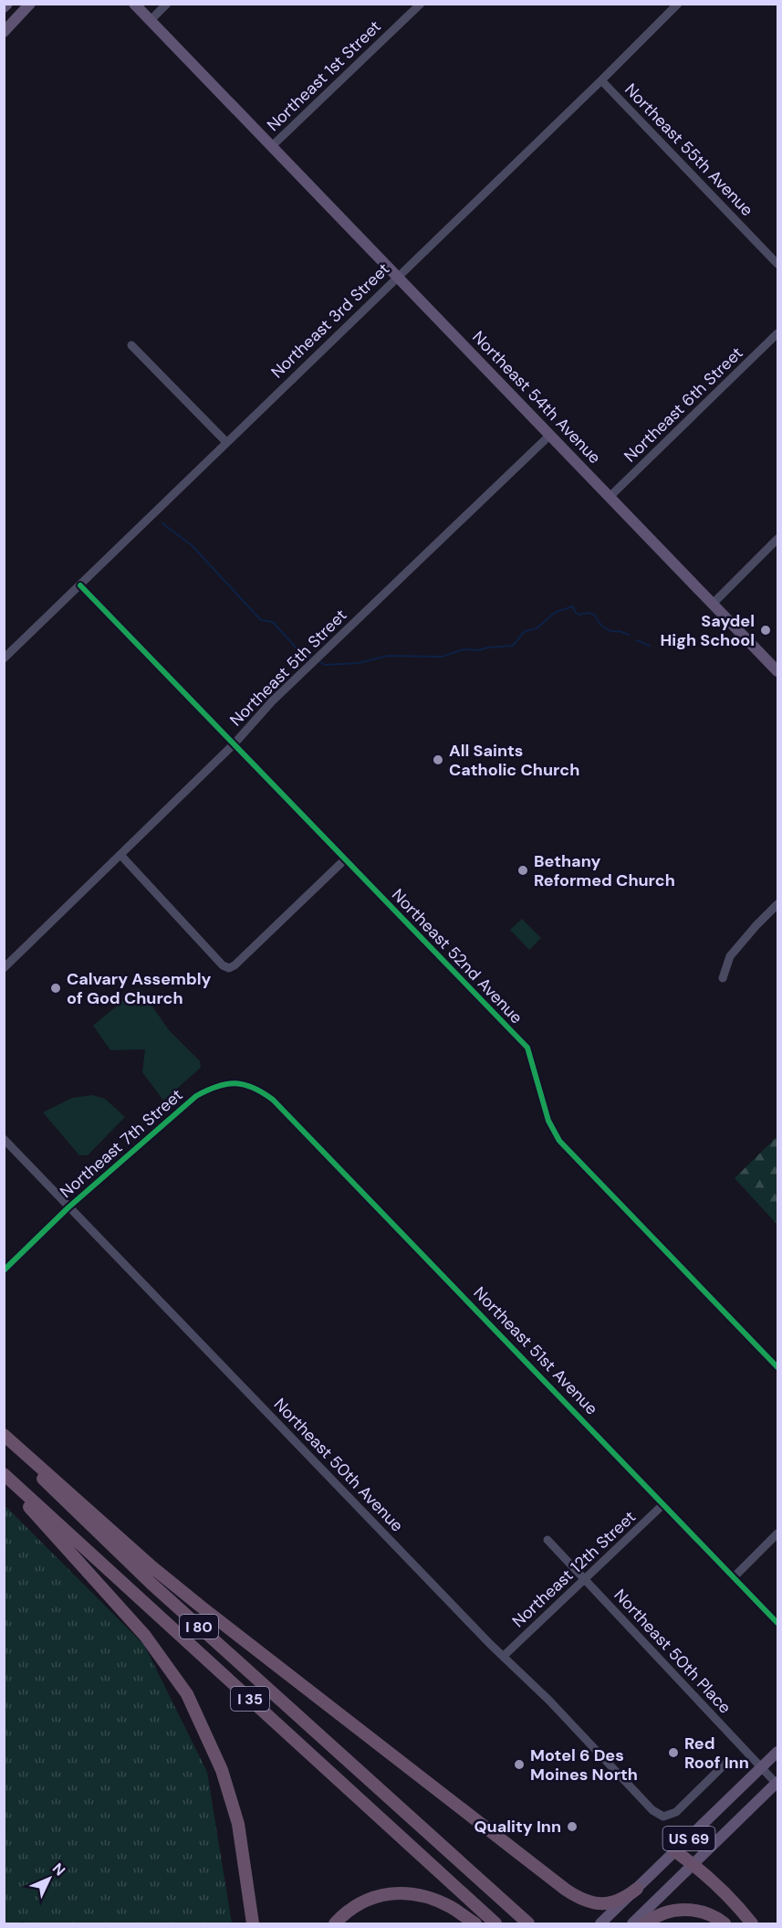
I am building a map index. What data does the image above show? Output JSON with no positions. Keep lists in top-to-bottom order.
{
  "streets": {
    "highway": ["I 80", "I 35"],
    "main road": ["Northeast 54th Avenue", "US 69"],
    "street": [
      "Northeast 1st Street",
      "Northeast 55th Avenue",
      "Northeast 3rd Street",
      "Northeast 6th Street",
      "Northeast 5th Street",
      "Northeast 52nd Avenue",
      "Northeast 7th Street",
      "Northeast 51st Avenue",
      "Northeast 50th Avenue",
      "Northeast 12th Street",
      "Northeast 50th Place"
    ]
  },
  "crossings": [
    ["Northeast 1st Street", "Northeast 54th Avenue"],
    ["Northeast 55th Avenue", "Northeast 3rd Street"],
    ["Northeast 3rd Street", "Northeast 54th Avenue"],
    ["Northeast 3rd Street", "Northeast 52nd Avenue"],
    ["Northeast 54th Avenue", "Northeast 6th Street"],
    ["Northeast 54th Avenue", "Northeast 5th Street"],
    ["Northeast 5th Street", "Northeast 52nd Avenue"],
    ["Northeast 7th Street", "Northeast 51st Avenue"],
    ["Northeast 7th Street", "Northeast 50th Avenue"],
    ["Northeast 51st Avenue", "Northeast 12th Street"],
    ["Northeast 50th Avenue", "Northeast 12th Street"],
    ["Northeast 12th Street", "Northeast 50th Place"],
    ["Northeast 50th Place", "US 69"]
  ],
  "places": [
    "Saydel High School",
    "All Saints Catholic Church",
    "Bethany Reformed Church",
    "Calvary Assembly of God Church",
    "Red Roof Inn",
    "Motel 6 Des Moines North",
    "Quality Inn"
  ],
  "north": "top right"
}
